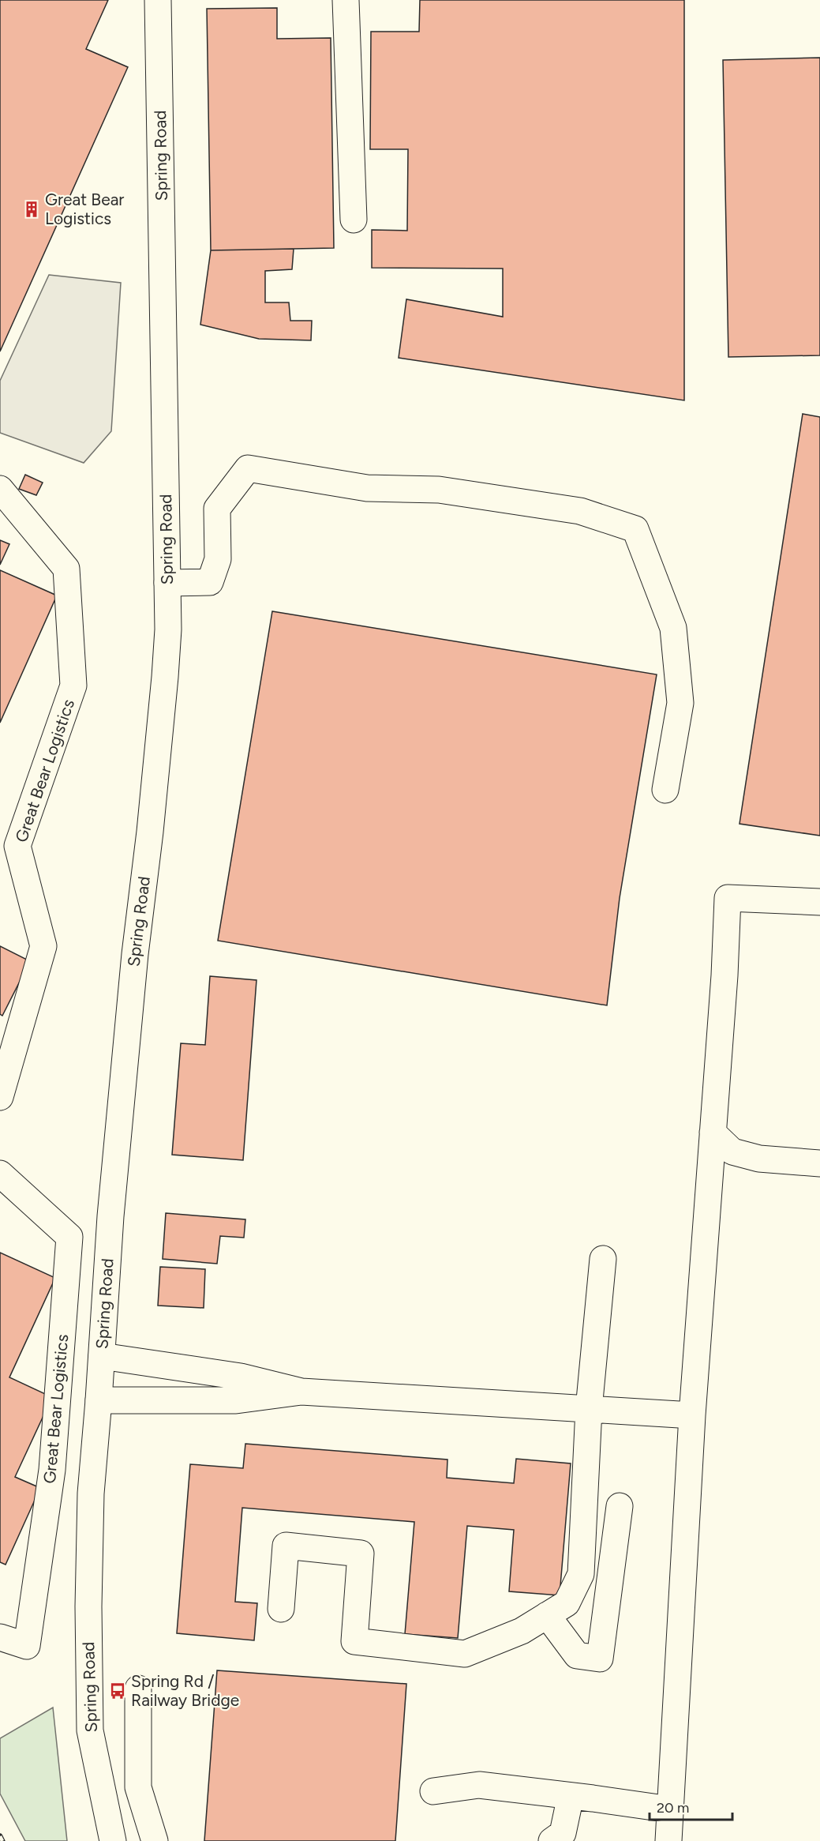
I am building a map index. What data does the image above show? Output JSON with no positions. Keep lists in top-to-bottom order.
{
  "streets": {
    "main road": ["Spring Road", "Great Bear Logistics"]
  },
  "places": {
    "building": ["Great Bear Logistics"],
    "bus stop": ["Spring Rd / Railway Bridge"]
  },
  "scale_bar": "20 m"
}
